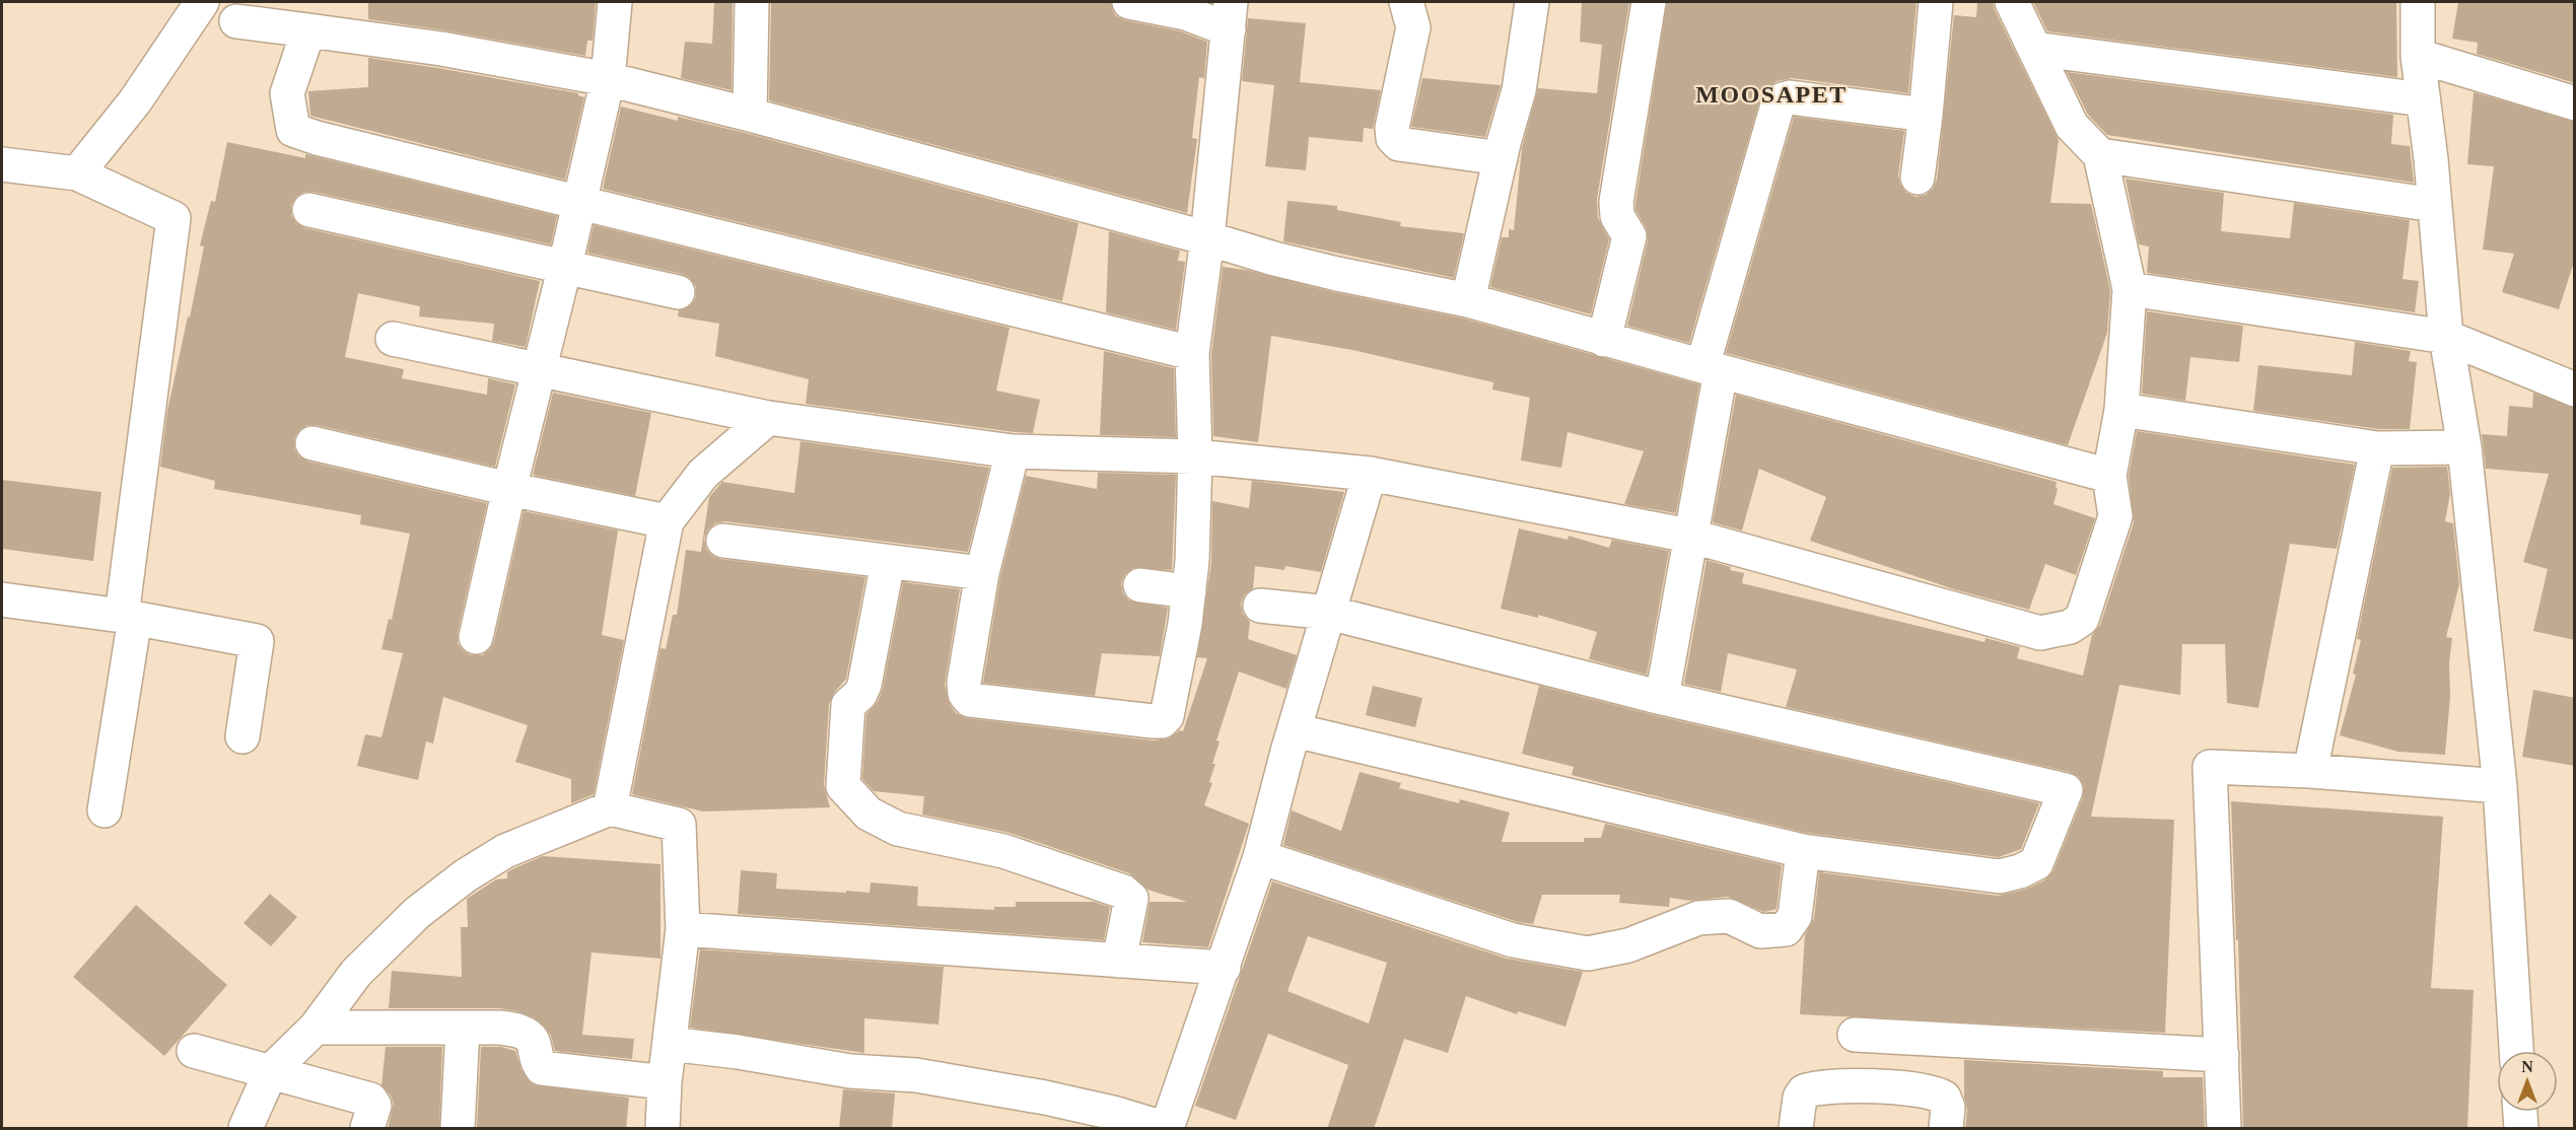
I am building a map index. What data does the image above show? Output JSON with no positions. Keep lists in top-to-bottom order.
{
  "districts": ["MOOSAPET"],
  "north": "top"
}
